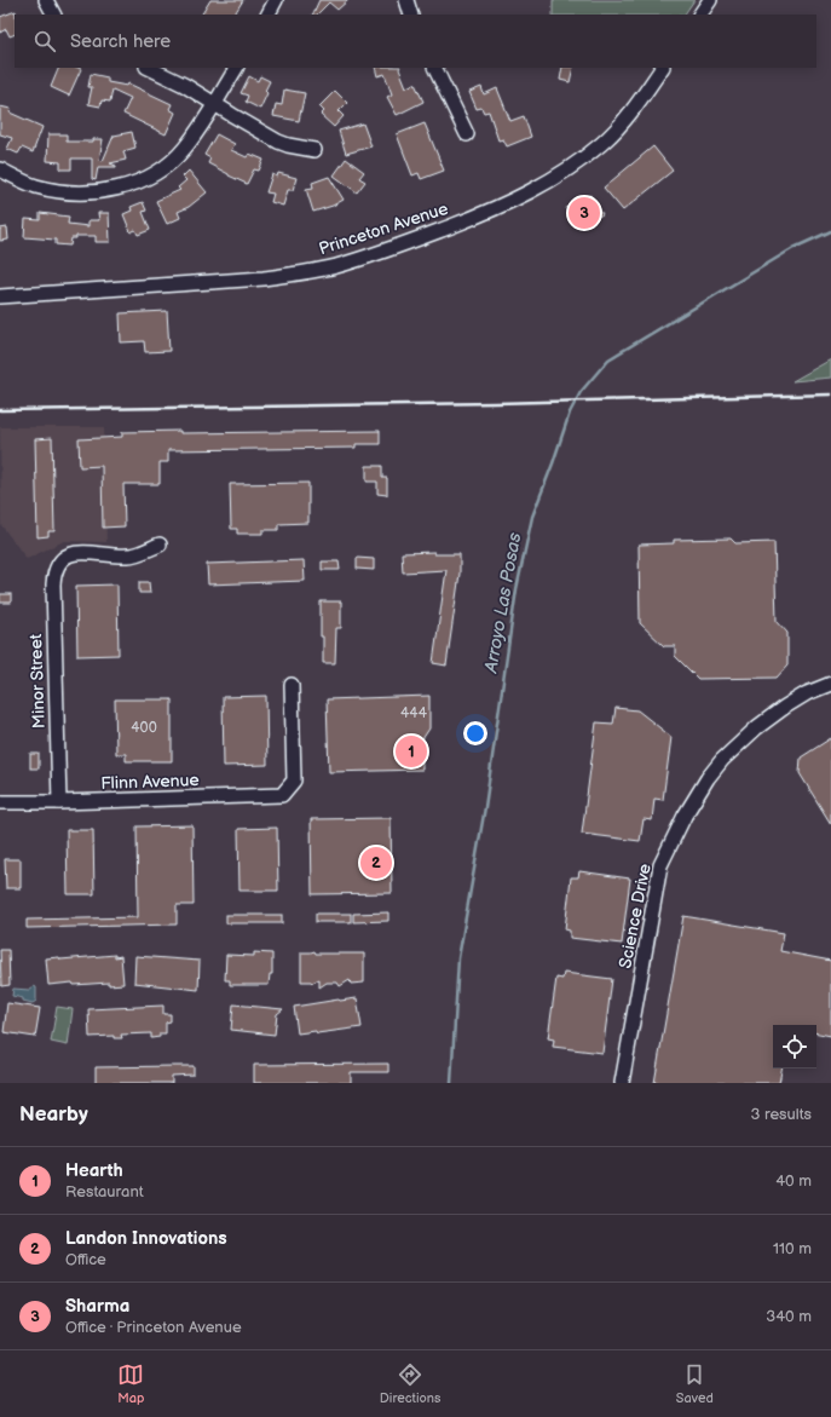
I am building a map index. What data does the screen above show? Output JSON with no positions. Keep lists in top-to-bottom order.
{
  "streets": {
    "street": [
      "Princeton Avenue",
      "Minor Street",
      "Flinn Avenue",
      "Science Drive"
    ]
  },
  "crossings": [
    ["Minor Street", "Flinn Avenue"]
  ],
  "water": ["Arroyo Las Posas"],
  "house_numbers": ["444", "400"],
  "page": {
    "search": "Search here",
    "pins": ["3", "1", "2"],
    "heading": ["Nearby", "3 results"],
    "list": [
      {
        "mark": "1",
        "name": "Hearth",
        "note": "Restaurant",
        "value": "40 m"
      },
      {
        "mark": "2",
        "name": "Landon Innovations",
        "note": "Office",
        "value": "110 m"
      },
      {
        "mark": "3",
        "name": "Sharma",
        "note": "Office · Princeton Avenue",
        "value": "340 m"
      }
    ],
    "nav": ["Map", "Directions", "Saved"]
  }
}
